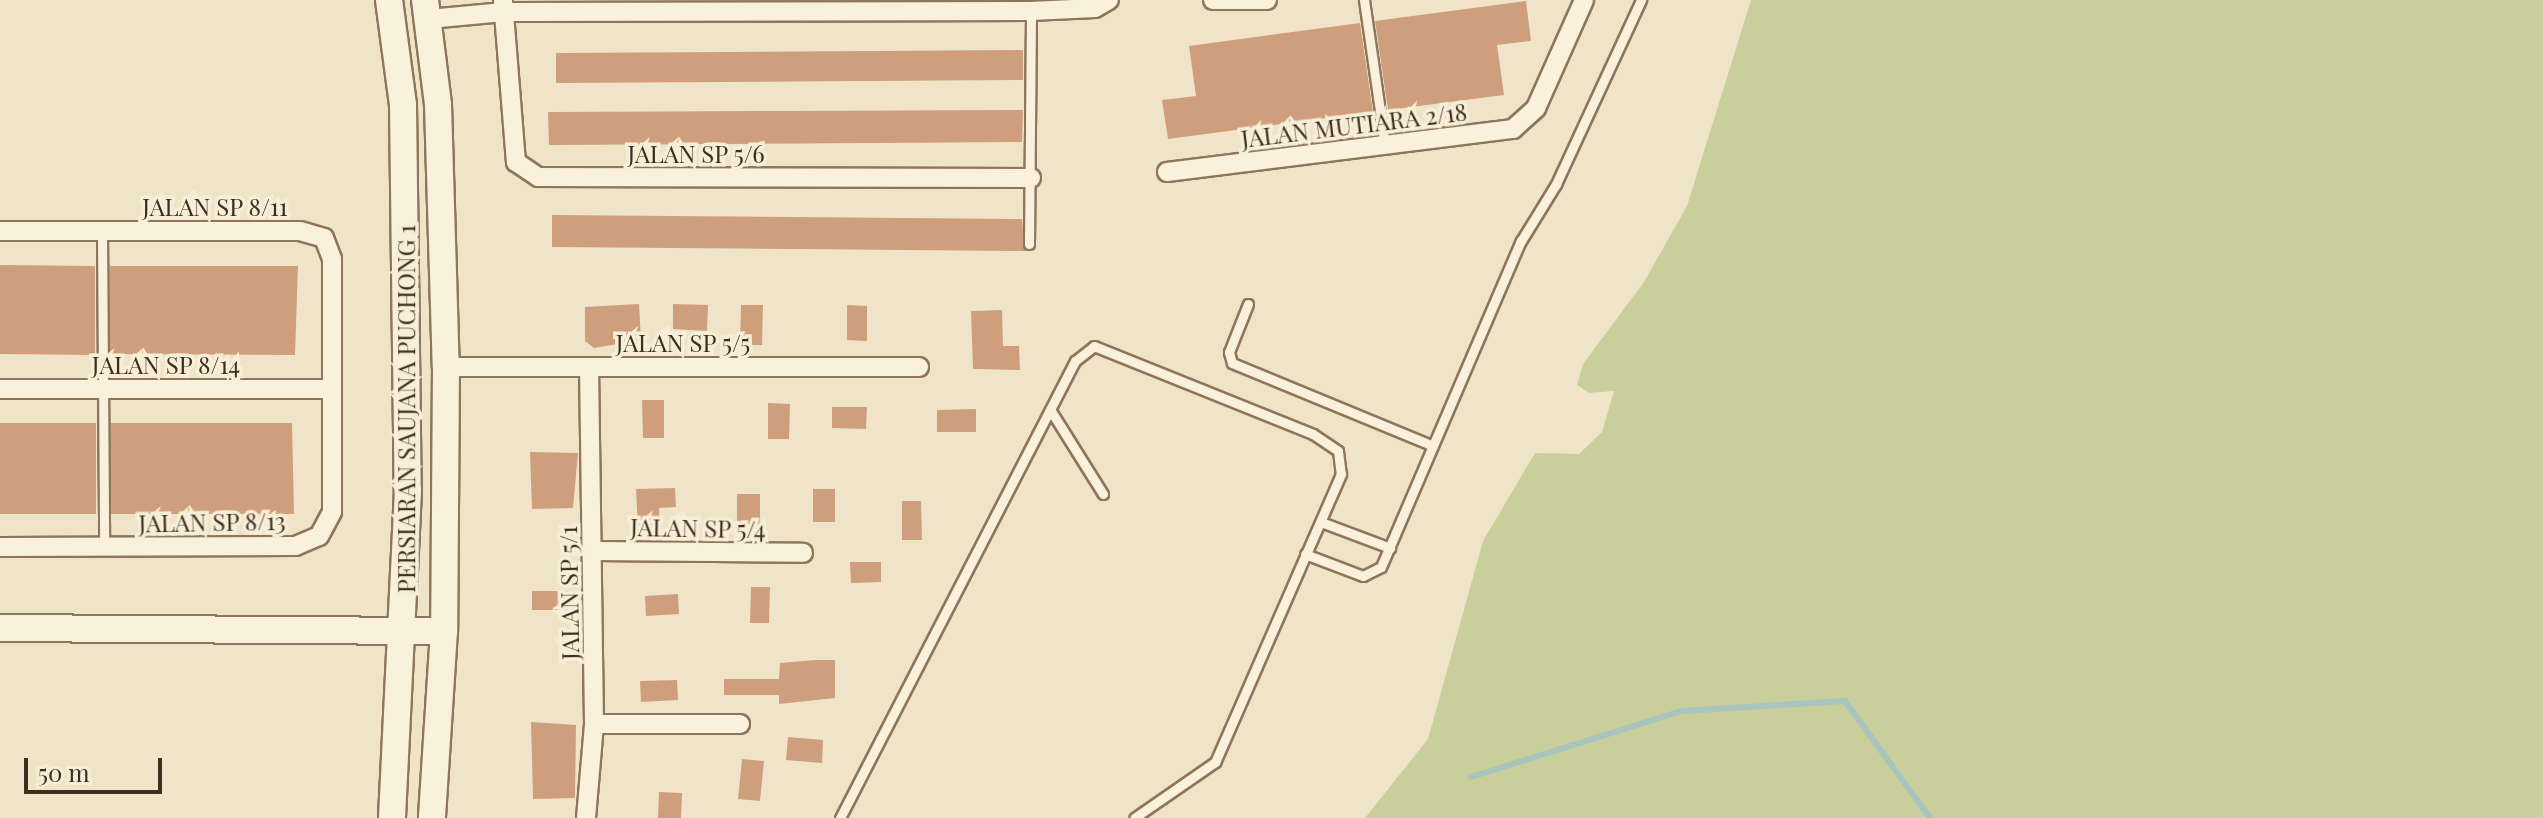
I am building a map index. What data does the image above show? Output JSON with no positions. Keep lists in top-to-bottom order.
{
  "streets": {
    "street": [
      "JALAN MUTIARA 2/18",
      "JALAN SP 5/6",
      "JALAN SP 8/11",
      "JALAN SP 5/5",
      "JALAN SP 8/14",
      "PERSIARAN SAUJANA PUCHONG 1",
      "JALAN SP 8/13",
      "JALAN SP 5/4",
      "JALAN SP 5/1"
    ]
  },
  "crossings": [
    ["JALAN SP 8/11", "JALAN SP 8/14"],
    ["JALAN SP 8/11", "JALAN SP 8/13"],
    ["JALAN SP 5/5", "PERSIARAN SAUJANA PUCHONG 1"],
    ["JALAN SP 5/5", "JALAN SP 5/1"],
    ["JALAN SP 8/14", "JALAN SP 8/13"],
    ["JALAN SP 5/4", "JALAN SP 5/1"]
  ],
  "scale_bar": "50 m"
}
